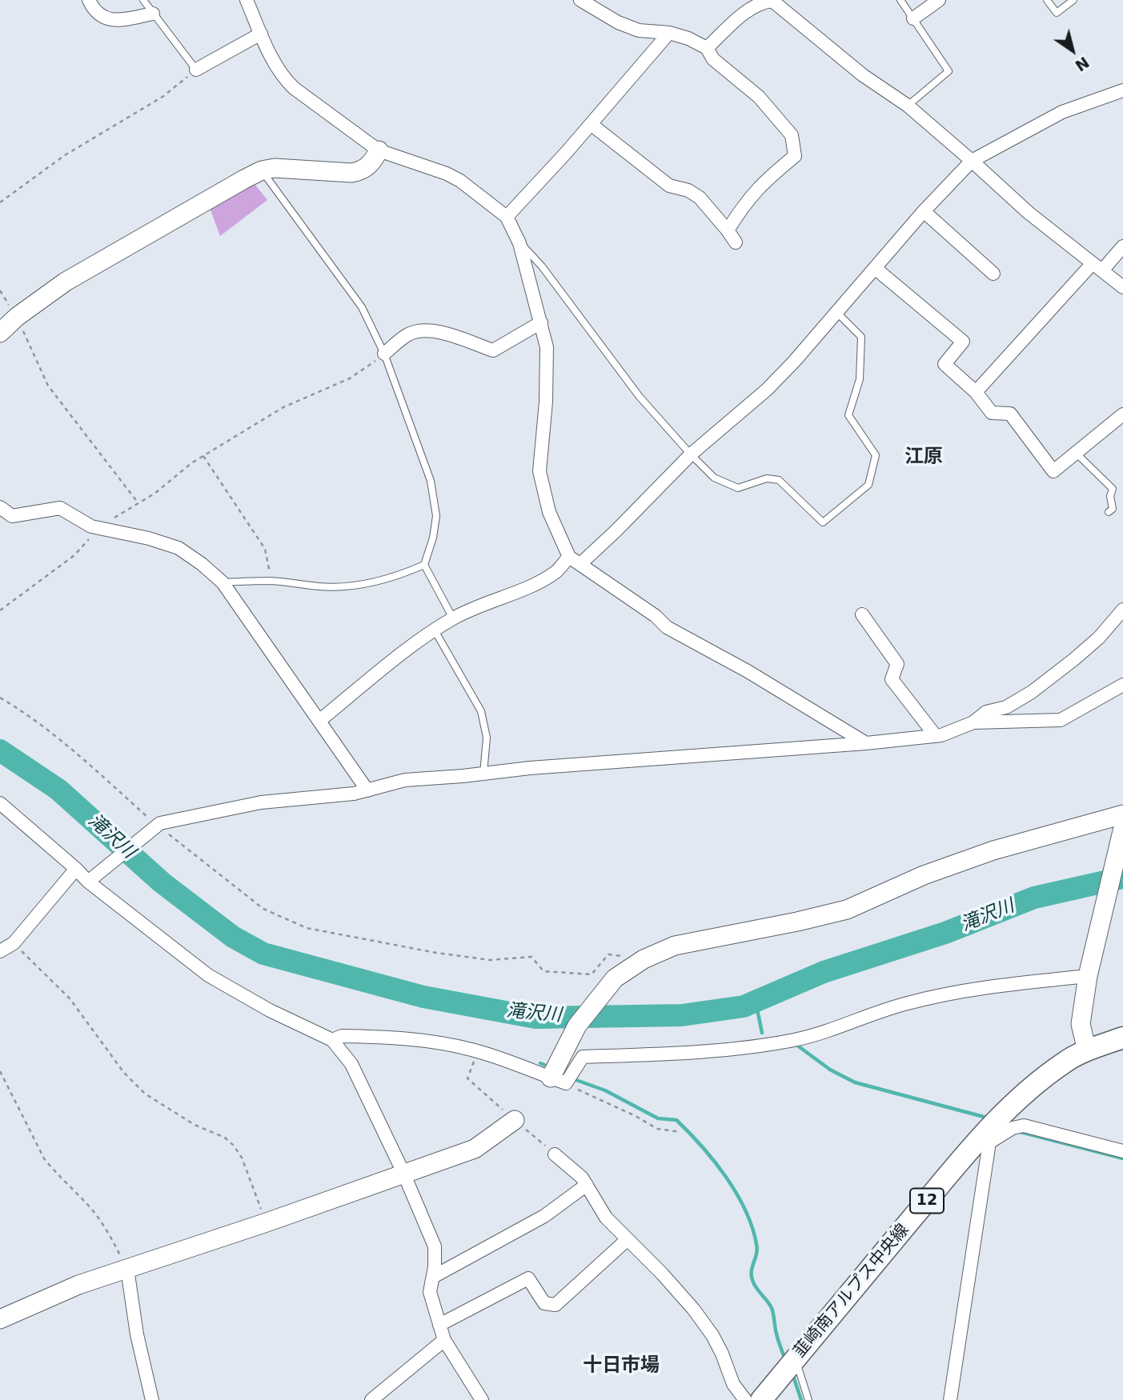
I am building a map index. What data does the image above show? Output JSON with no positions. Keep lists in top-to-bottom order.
{
  "streets": {
    "main road": ["12", "韮崎南アルプス中央線"]
  },
  "districts": ["江原", "十日市場"],
  "water": ["滝沢川"],
  "north": "bottom right"
}
